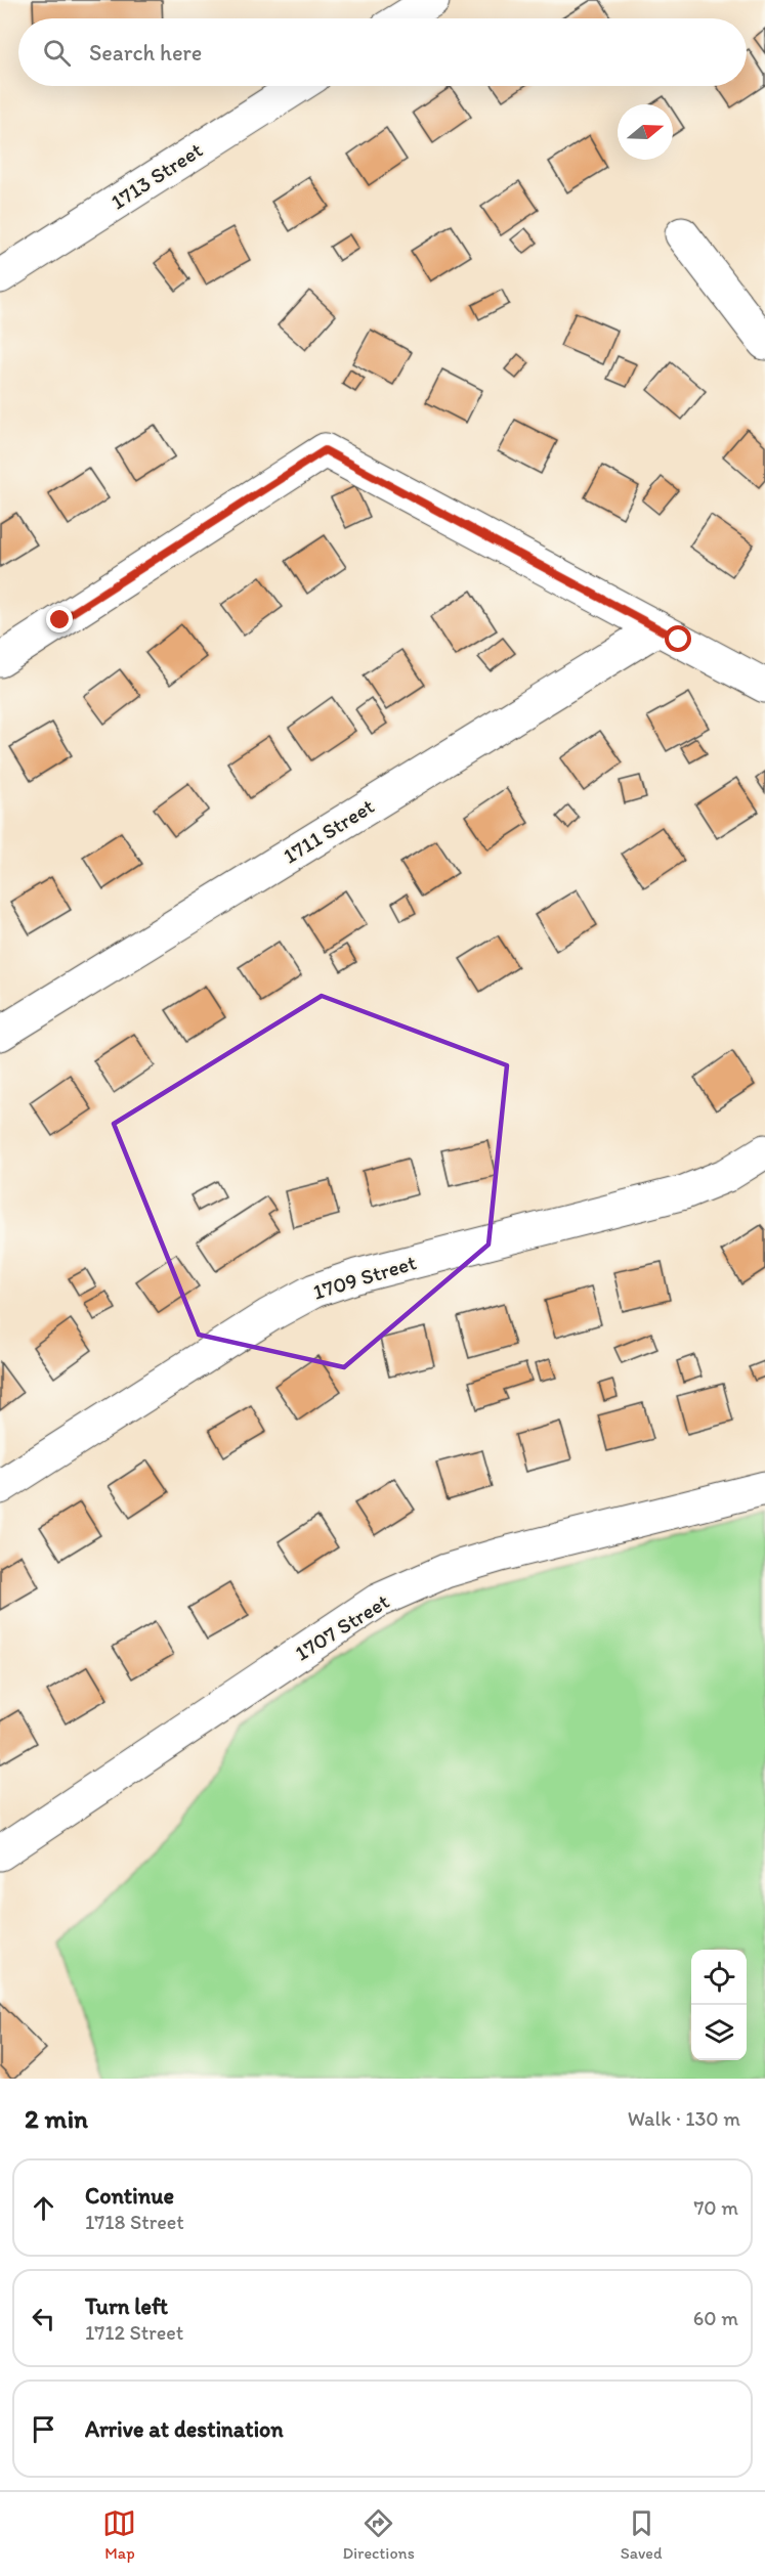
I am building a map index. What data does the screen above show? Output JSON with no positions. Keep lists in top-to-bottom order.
{
  "streets": {
    "street": [
      "1713 Street",
      "1711 Street",
      "1709 Street",
      "1707 Street"
    ]
  },
  "north": "right",
  "page": {
    "search": "Search here",
    "heading": ["2 min", "Walk · 130 m"],
    "list": [
      ["Continue", "1718 Street", "70 m"],
      ["Turn left", "1712 Street", "60 m"],
      "Arrive at destination"
    ],
    "nav": ["Map", "Directions", "Saved"]
  }
}
